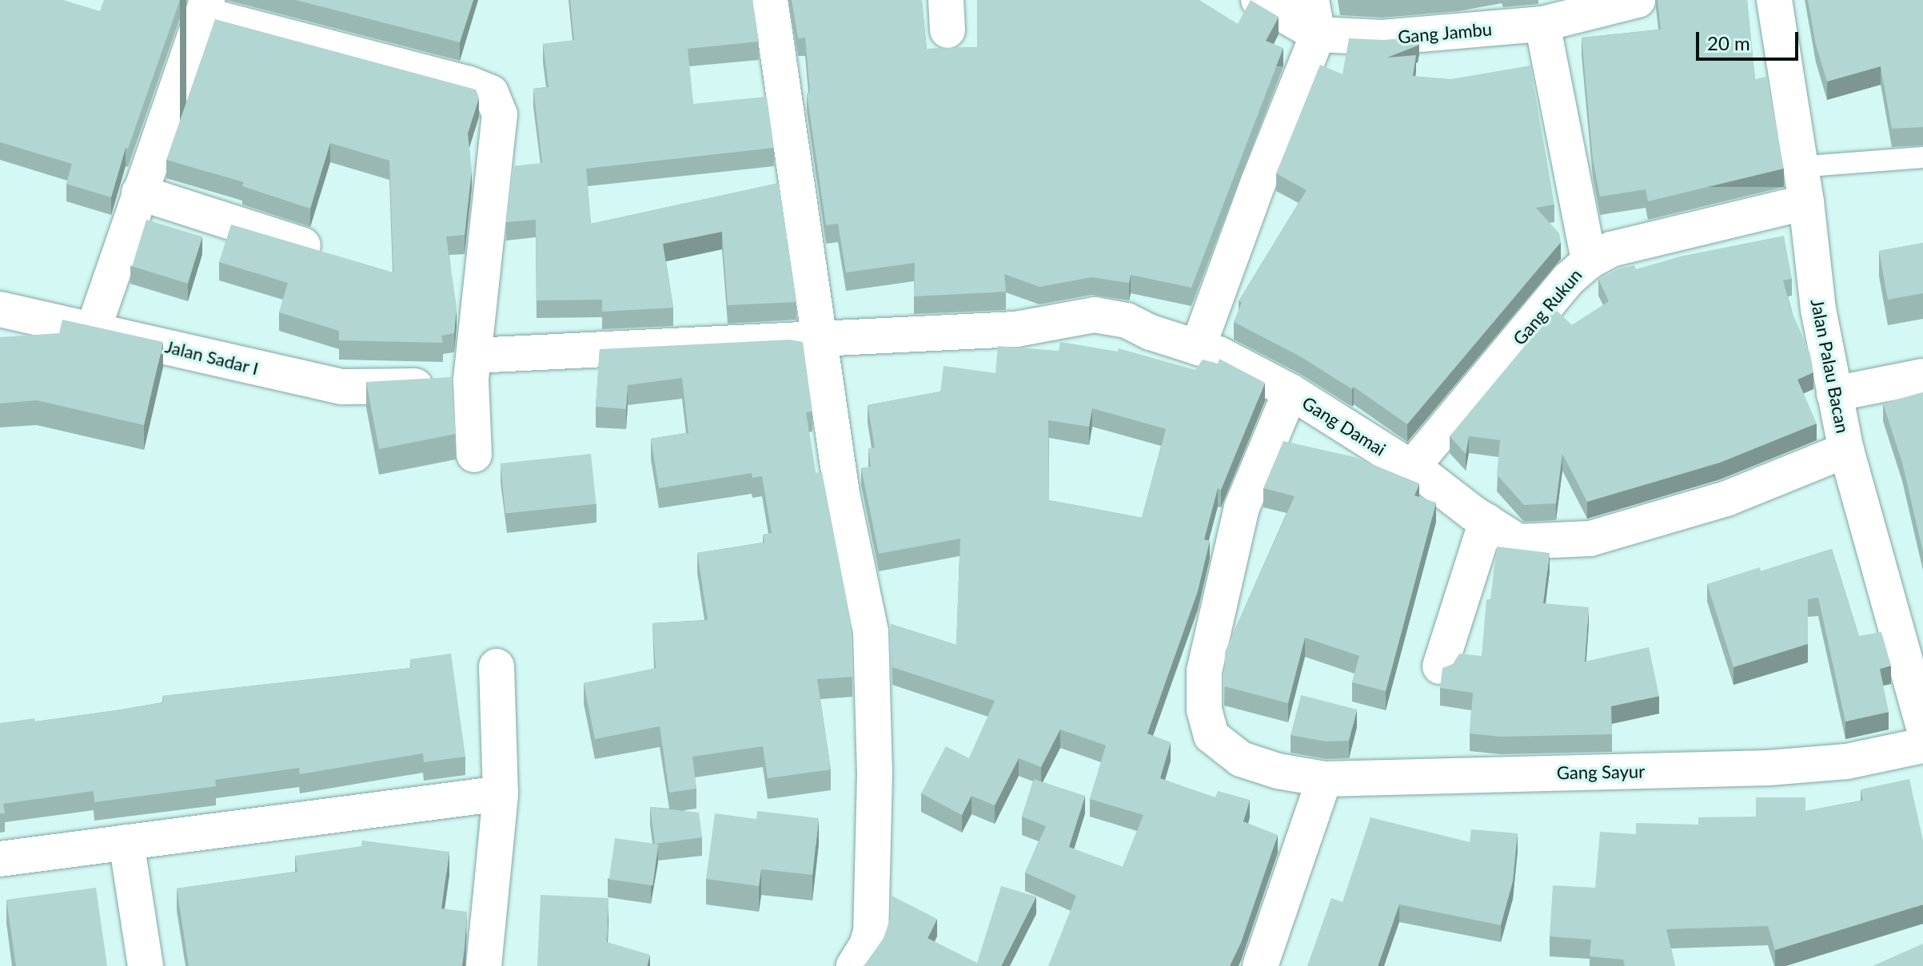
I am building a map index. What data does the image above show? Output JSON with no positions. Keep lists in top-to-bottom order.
{
  "streets": {
    "street": [
      "Gang Jambu",
      "Gang Rukun",
      "Jalan Sadar I",
      "Jalan Palau Bacan",
      "Gang Damai",
      "Gang Sayur"
    ]
  },
  "crossings": [
    ["Gang Rukun", "Jalan Palau Bacan"],
    ["Gang Rukun", "Gang Damai"],
    ["Jalan Sadar I", "Gang Damai"],
    ["Jalan Palau Bacan", "Gang Damai"],
    ["Gang Damai", "Gang Sayur"]
  ],
  "scale_bar": "20 m"
}
